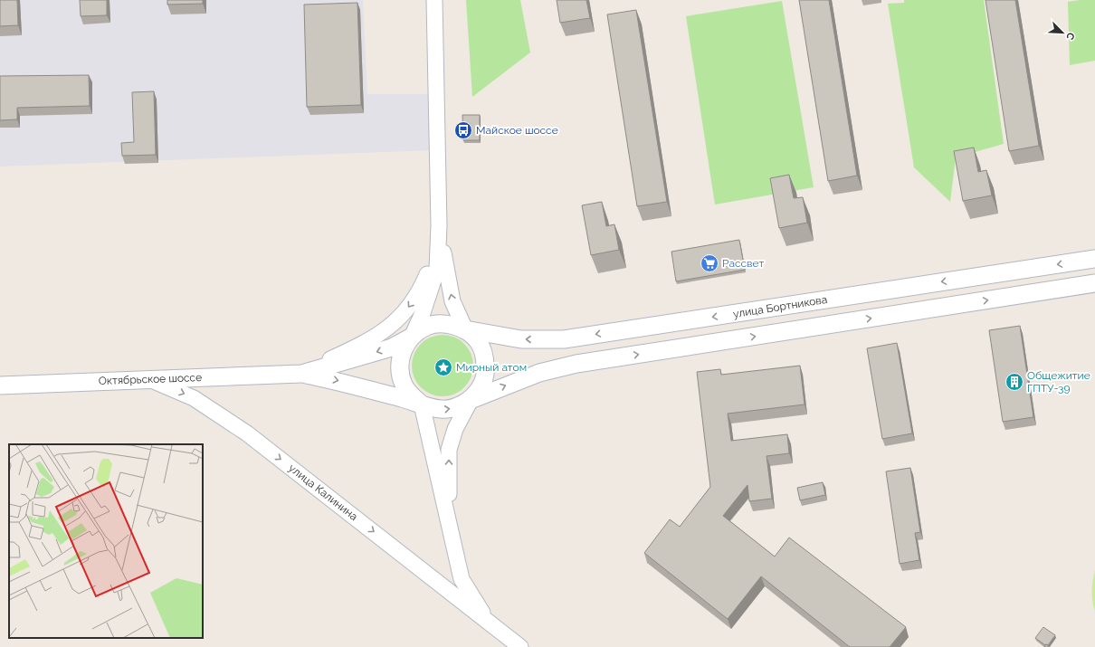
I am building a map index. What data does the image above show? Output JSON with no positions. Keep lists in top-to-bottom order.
{
  "streets": {
    "main road": ["улица Бортникова", "Октябрьское шоссе"],
    "street": ["улица Калинина"]
  },
  "crossings": [
    ["улица Бортникова", "Октябрьское шоссе"],
    ["улица Бортникова", "улица Калинина"],
    ["Октябрьское шоссе", "улица Калинина"]
  ],
  "places": {
    "bus stop": ["Майское шоссе"],
    "supermarket": ["Рассвет"],
    "place": ["Мирный атом"],
    "building": ["Общежитие ГПТУ-39"]
  },
  "north": "bottom right"
}
